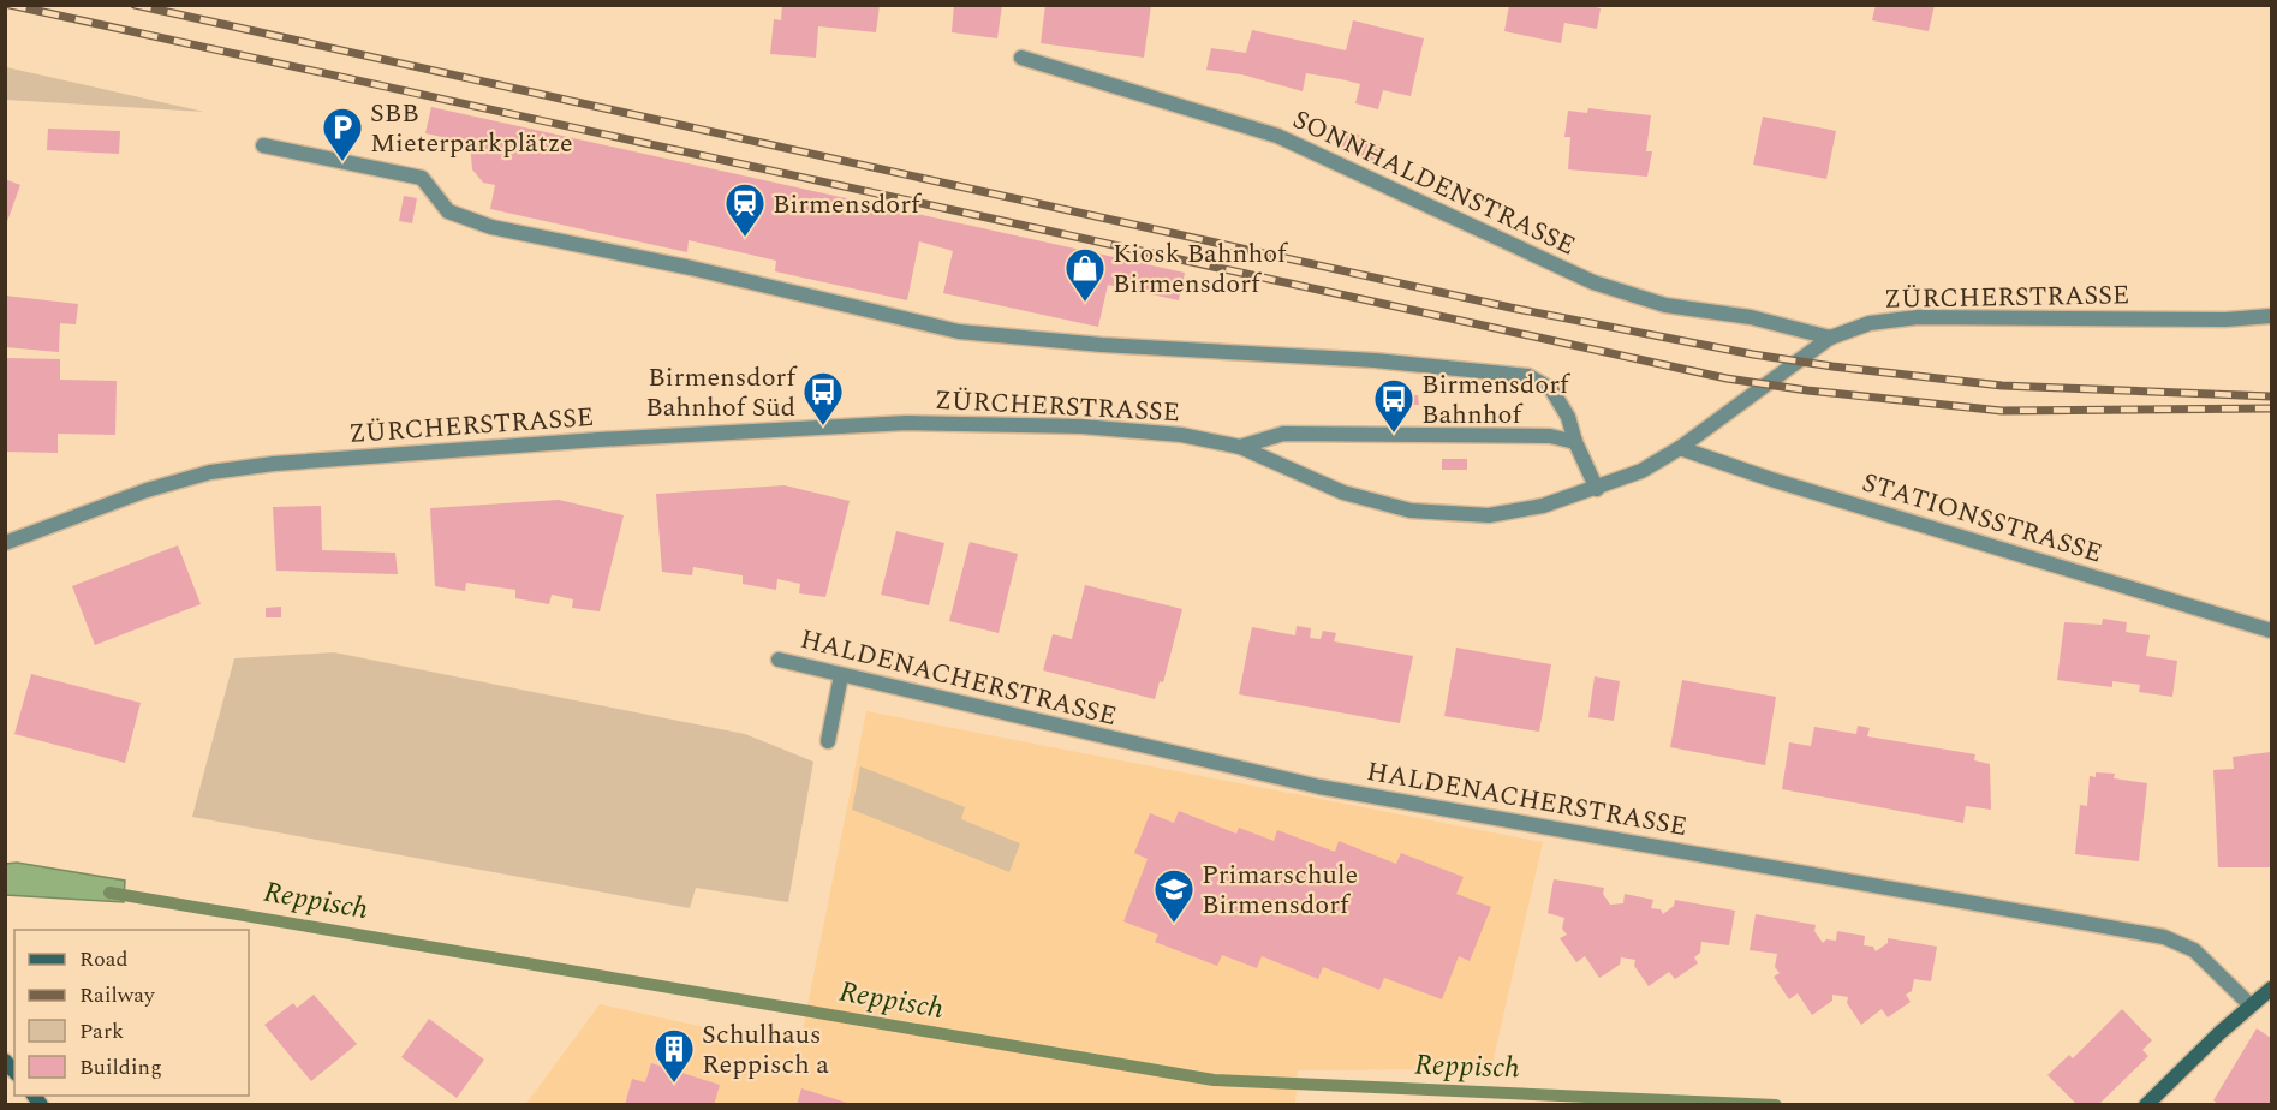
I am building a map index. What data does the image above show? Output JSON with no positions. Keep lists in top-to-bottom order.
{
  "streets": {
    "street": [
      "SONNHALDENSTRASSE",
      "ZÜRCHERSTRASSE",
      "STATIONSSTRASSE",
      "HALDENACHERSTRASSE"
    ]
  },
  "crossings": [
    ["SONNHALDENSTRASSE", "ZÜRCHERSTRASSE"],
    ["ZÜRCHERSTRASSE", "STATIONSSTRASSE"]
  ],
  "water": ["Reppisch"],
  "places": {
    "parking": ["SBB Mieterparkplätze"],
    "station": ["Birmensdorf"],
    "shop": ["Kiosk Bahnhof Birmensdorf"],
    "bus stop": ["Birmensdorf Bahnhof Süd", "Birmensdorf Bahnhof"],
    "school or university": ["Primarschule Birmensdorf"],
    "building": ["Schulhaus Reppisch a"]
  },
  "legend": [
    "Road",
    "Railway",
    "Park",
    "Building"
  ]
}
